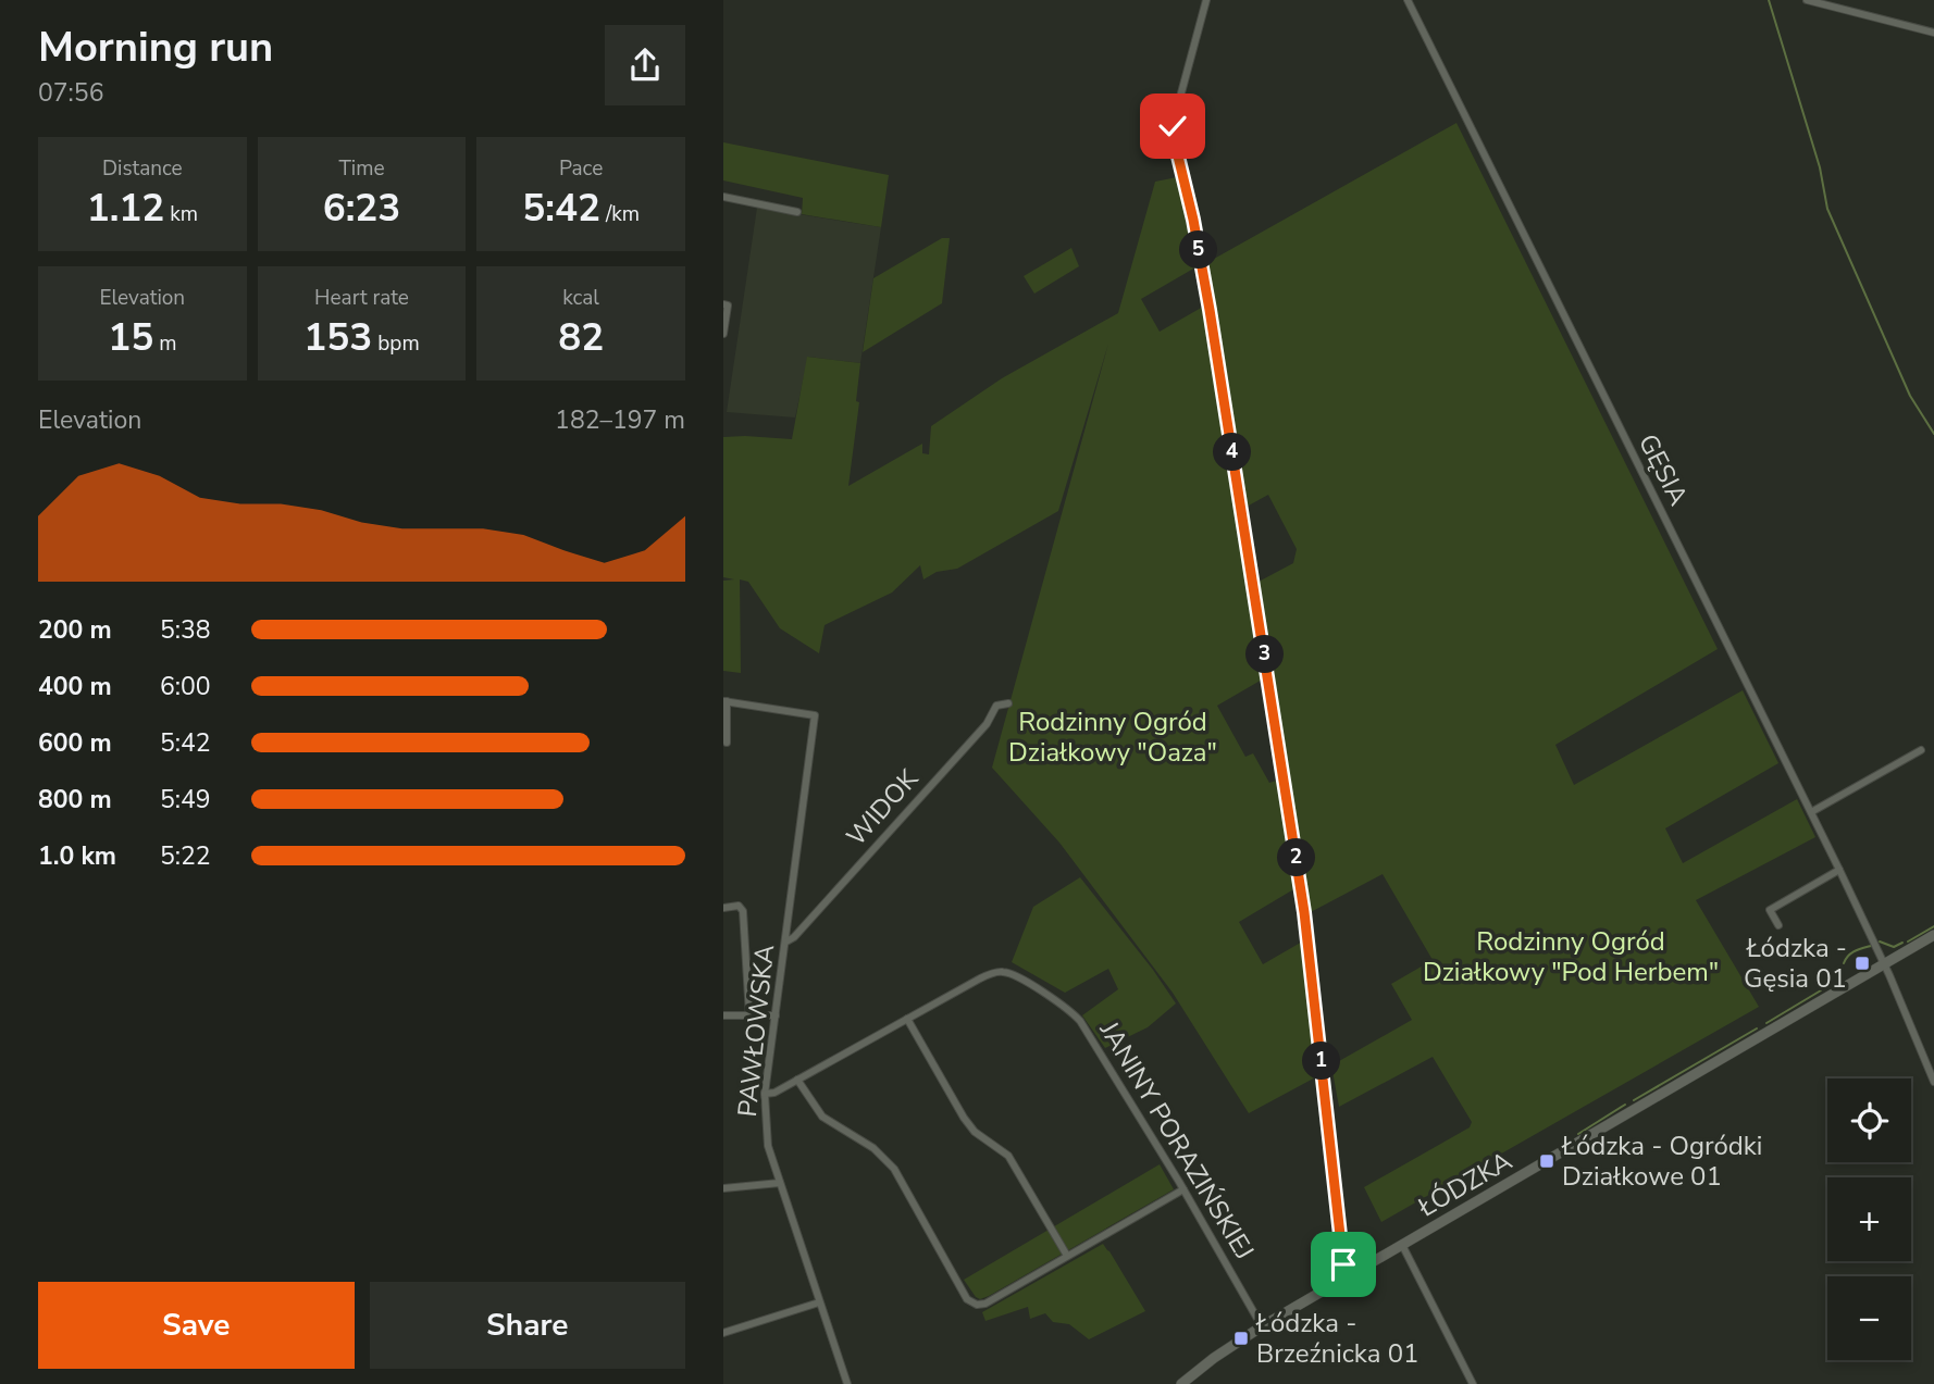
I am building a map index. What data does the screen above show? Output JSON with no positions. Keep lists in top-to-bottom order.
{
  "streets": {
    "main road": ["ŁÓDZKA"],
    "street": [
      "GĘSIA",
      "WIDOK",
      "PAWŁOWSKA",
      "JANINY PORAZIŃSKIEJ"
    ]
  },
  "crossings": [
    ["GĘSIA", "ŁÓDZKA"],
    ["WIDOK", "PAWŁOWSKA"],
    ["JANINY PORAZIŃSKIEJ", "ŁÓDZKA"]
  ],
  "parks": ["Rodzinny Ogród Działkowy \"Oaza\"", "Rodzinny Ogród Działkowy \"Pod Herbem\""],
  "places": {
    "transit": ["Łódzka - Gęsia 01", "Łódzka - Ogródki Działkowe 01", "Łódzka - Brzeźnicka 01"]
  },
  "page": {
    "heading": ["Morning run", "07:56"],
    "stats": [
      ["Distance", "1.12 km"],
      ["Time", "6:23"],
      ["Pace", "5:42 /km"],
      ["Elevation", "15 m"],
      ["Heart rate", "153 bpm"],
      ["kcal", "82"]
    ],
    "pins": [
      "5",
      "4",
      "3",
      "2",
      "1"
    ],
    "chart": ["Elevation", "182–197 m"],
    "list": [
      {
        "name": "200 m",
        "note": "5:38"
      },
      {
        "name": "400 m",
        "note": "6:00"
      },
      {
        "name": "600 m",
        "note": "5:42"
      },
      {
        "name": "800 m",
        "note": "5:49"
      },
      {
        "name": "1.0 km",
        "note": "5:22"
      }
    ],
    "map_buttons": ["+", "−"],
    "buttons": ["Save", "Share"]
  }
}
